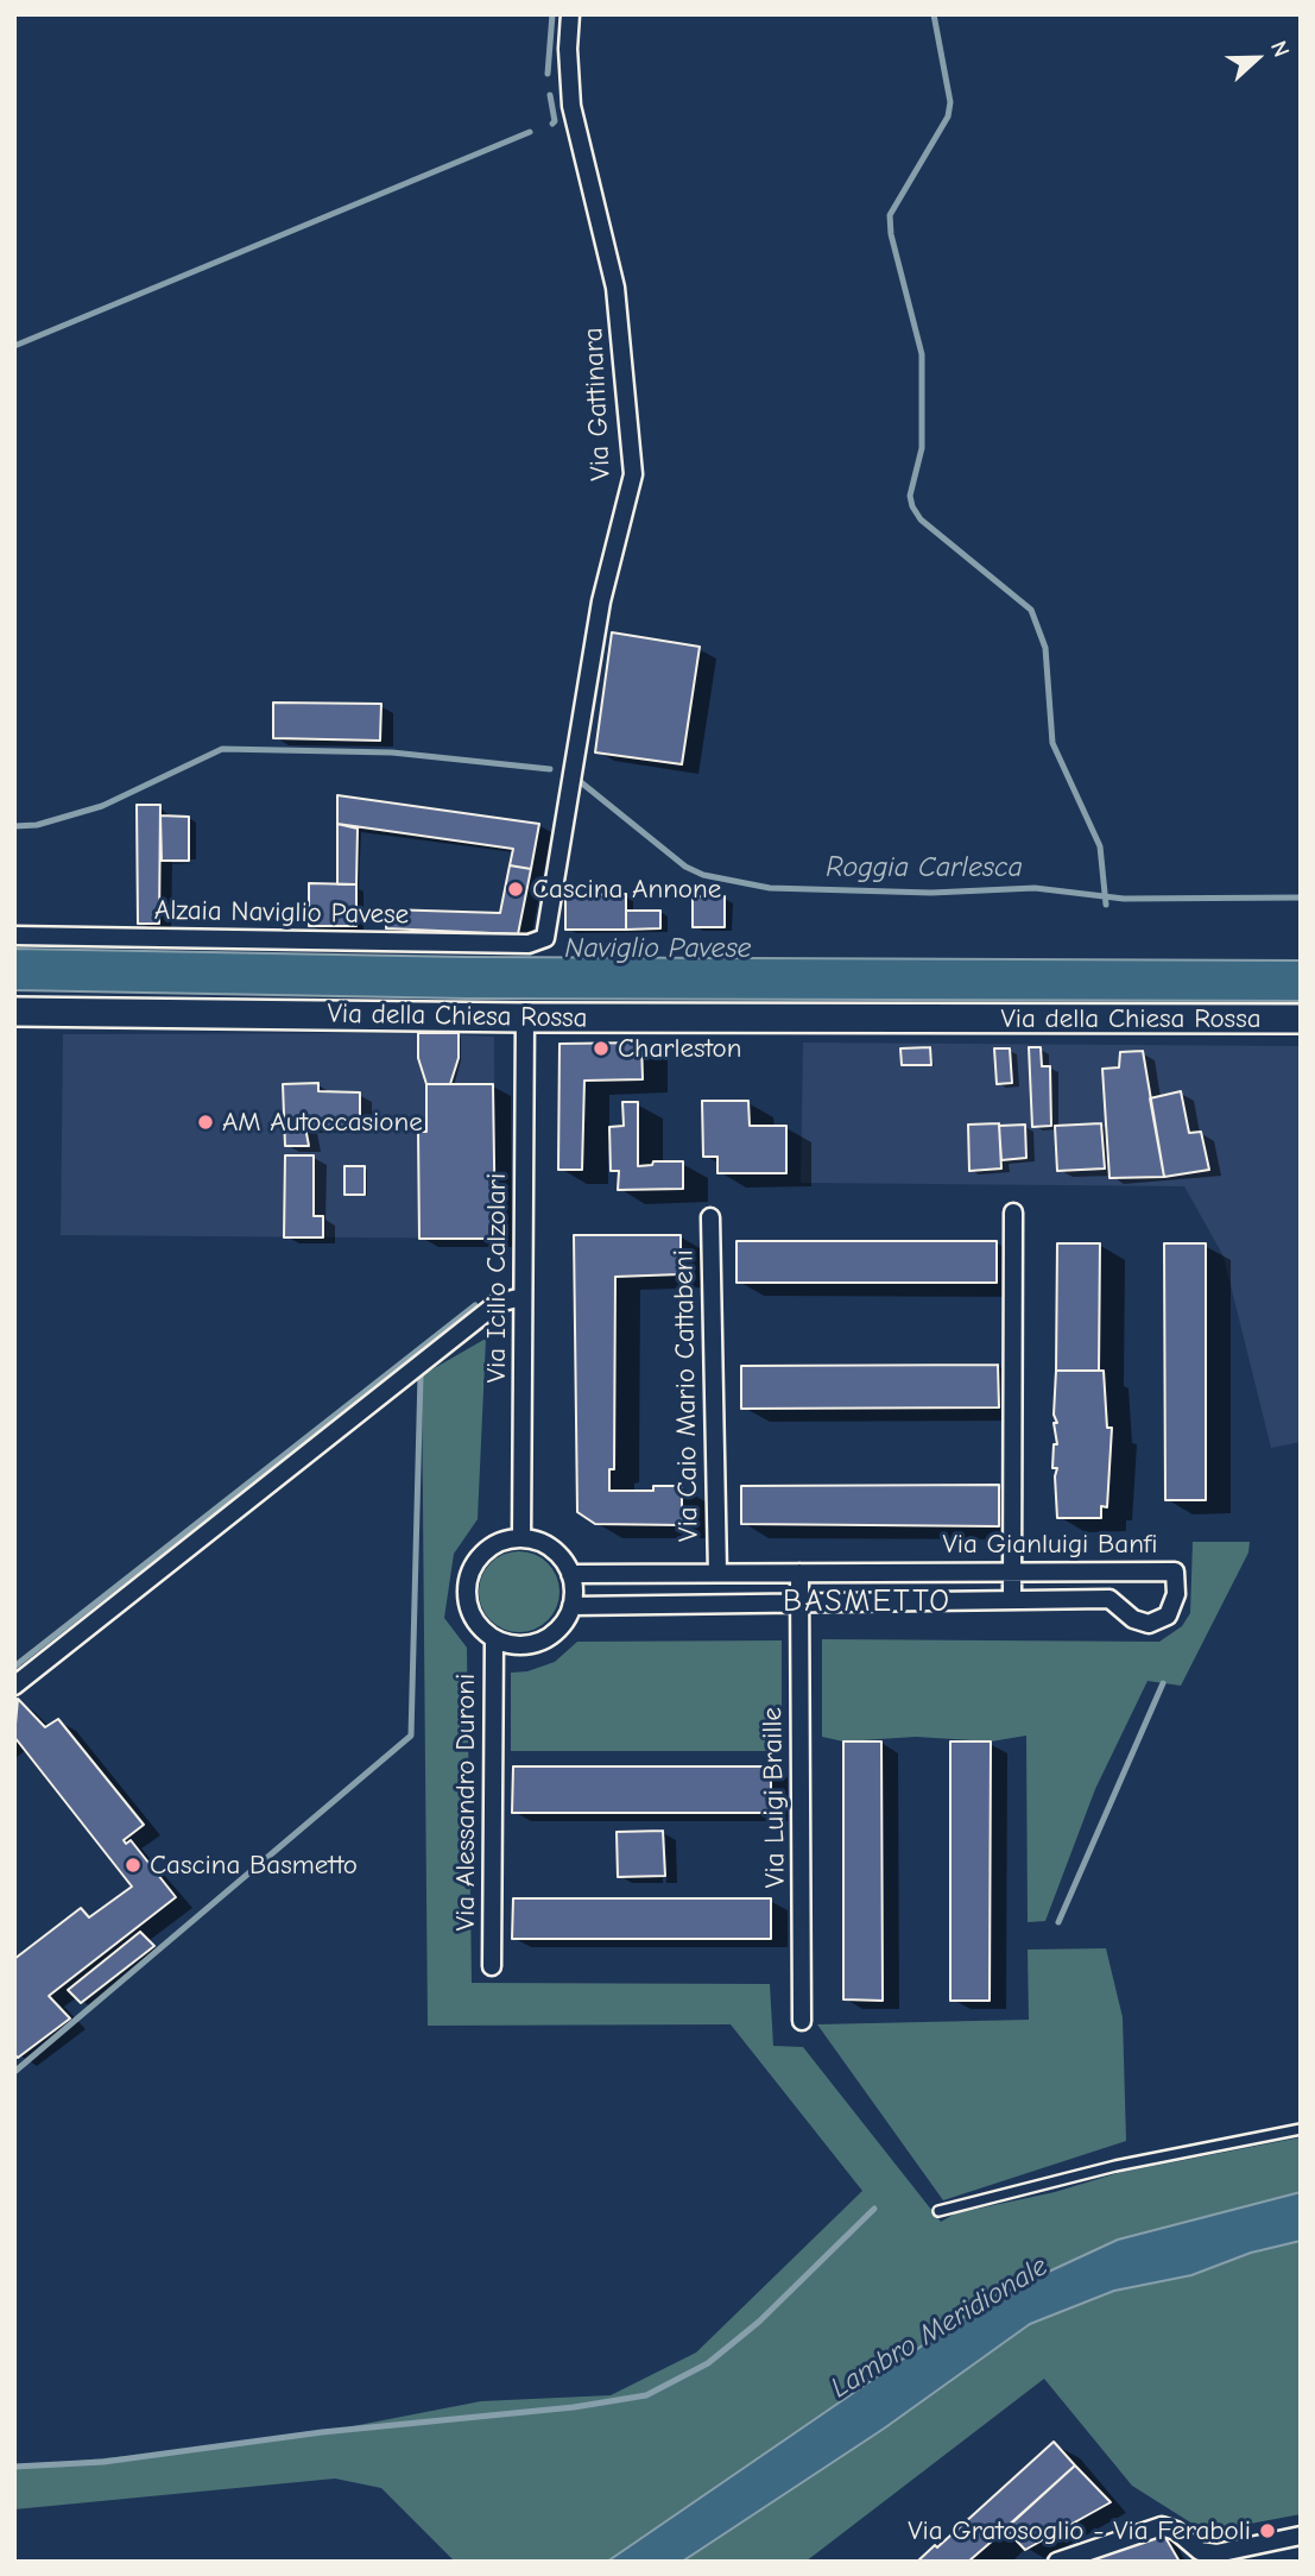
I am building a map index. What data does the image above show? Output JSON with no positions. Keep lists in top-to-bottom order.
{
  "streets": {
    "main road": ["Via della Chiesa Rossa"],
    "street": [
      "Via Gattinara",
      "Alzaia Naviglio Pavese",
      "Via Icilio Calzolari",
      "Via Caio Mario Cattabeni",
      "Via Gianluigi Banfi",
      "Via Luigi Braille",
      "Via Alessandro Duroni"
    ]
  },
  "crossings": [
    ["Via Gattinara", "Alzaia Naviglio Pavese"],
    ["Via della Chiesa Rossa", "Via Icilio Calzolari"],
    ["Via Icilio Calzolari", "Via Gianluigi Banfi"],
    ["Via Icilio Calzolari", "Via Alessandro Duroni"],
    ["Via Caio Mario Cattabeni", "Via Gianluigi Banfi"],
    ["Via Gianluigi Banfi", "Via Luigi Braille"],
    ["Via Gianluigi Banfi", "Via Alessandro Duroni"]
  ],
  "districts": ["BASMETTO"],
  "water": ["Roggia Carlesca", "Naviglio Pavese", "Lambro Meridionale"],
  "places": [
    "Cascina Annone",
    "Charleston",
    "AM Autoccasione",
    "Cascina Basmetto",
    "Via Gratosoglio - Via Feraboli"
  ],
  "north": "right"
}
